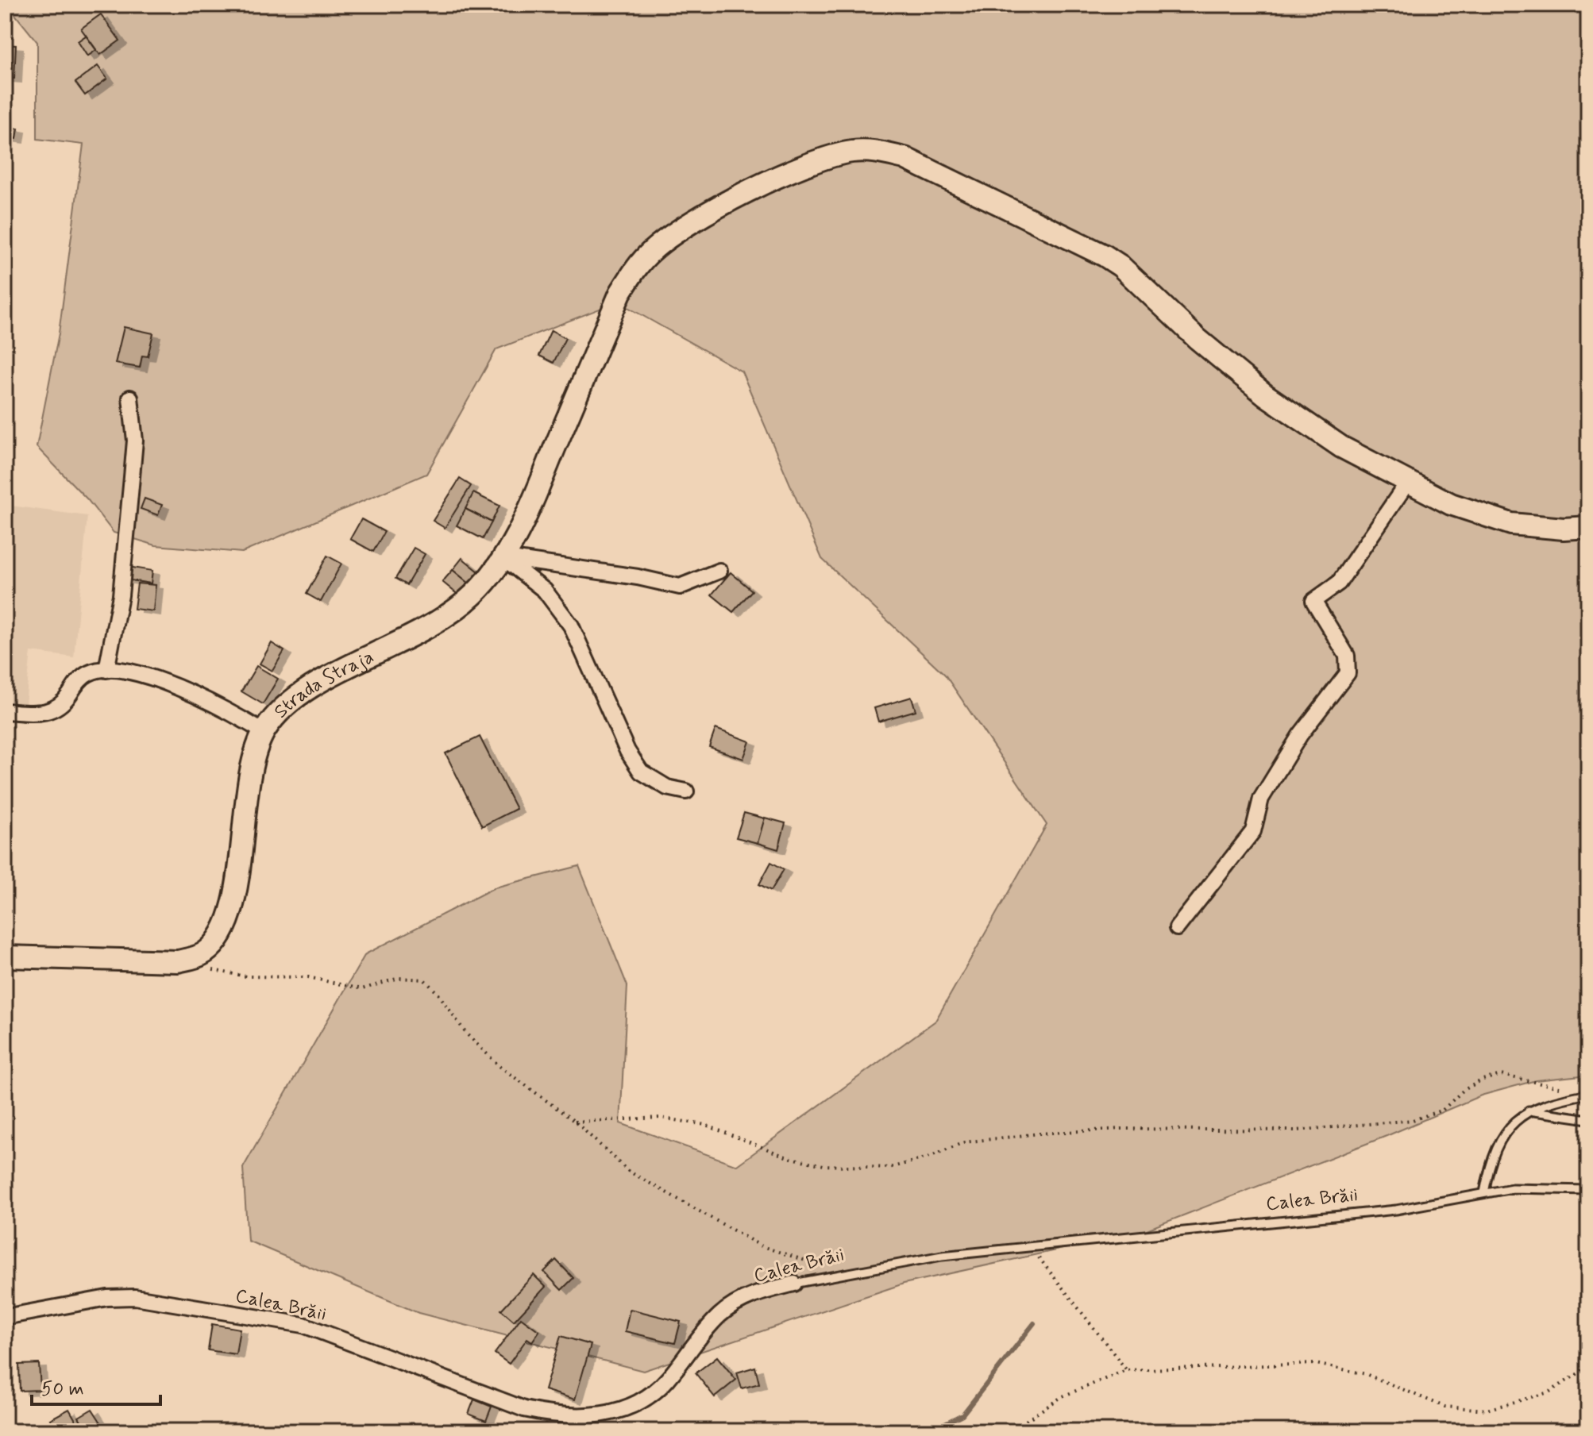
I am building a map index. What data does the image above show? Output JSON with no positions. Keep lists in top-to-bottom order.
{
  "streets": {
    "main road": ["Strada Straja"],
    "street": ["Calea Brăii"]
  },
  "scale_bar": "50 m"
}
